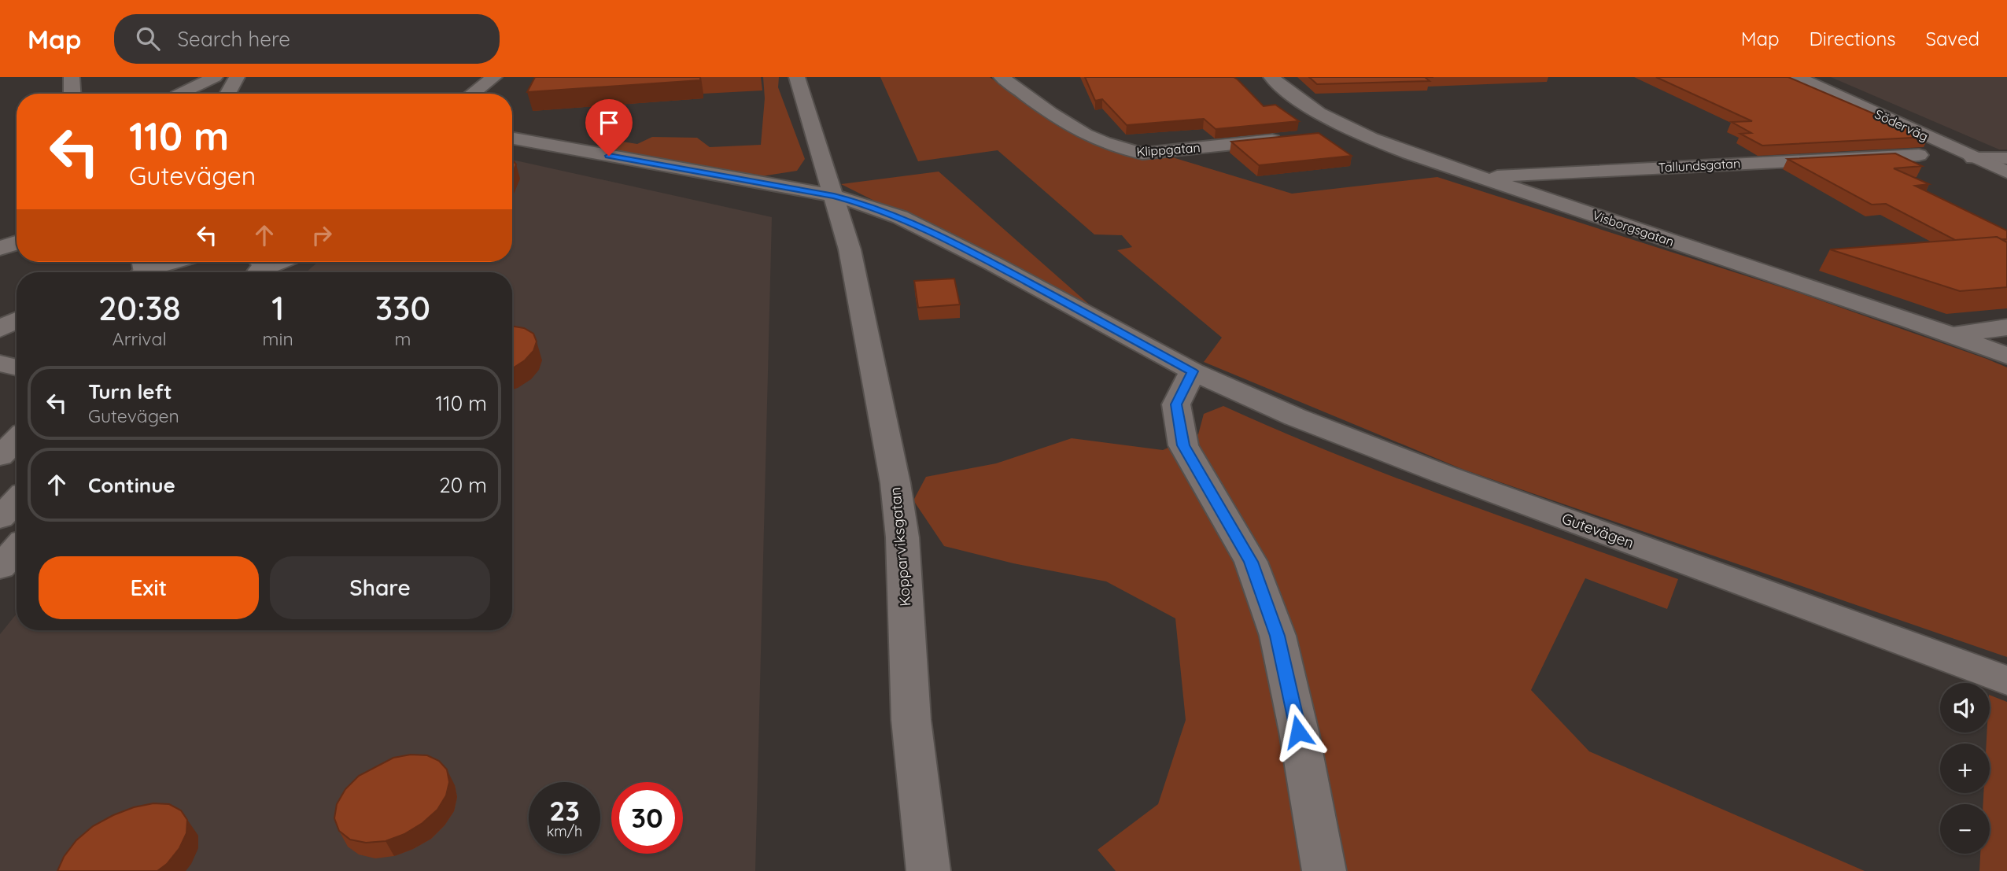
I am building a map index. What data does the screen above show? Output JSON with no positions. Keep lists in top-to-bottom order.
{
  "streets": {
    "street": [
      "Söderväg",
      "Klippgatan",
      "Tallundsgatan",
      "Visborgsgatan",
      "Gutevägen",
      "Kopparviksgatan"
    ]
  },
  "crossings": [
    ["Tallundsgatan", "Visborgsgatan"],
    ["Gutevägen", "Kopparviksgatan"]
  ],
  "page": {
    "header": "Map",
    "search": "Search here",
    "nav": ["Map", "Directions", "Saved"],
    "turn": ["110 m", "Gutevägen"],
    "eta": [
      "20:38",
      "Arrival",
      "1",
      "min",
      "330",
      "m"
    ],
    "list": [
      {
        "name": "Turn left",
        "note": "Gutevägen",
        "value": "110 m"
      },
      {
        "name": "Continue",
        "value": "20 m"
      }
    ],
    "buttons": ["Exit", "Share"],
    "map_buttons": ["+", "−"],
    "speed": "23 km/h",
    "limit": "30"
  }
}
